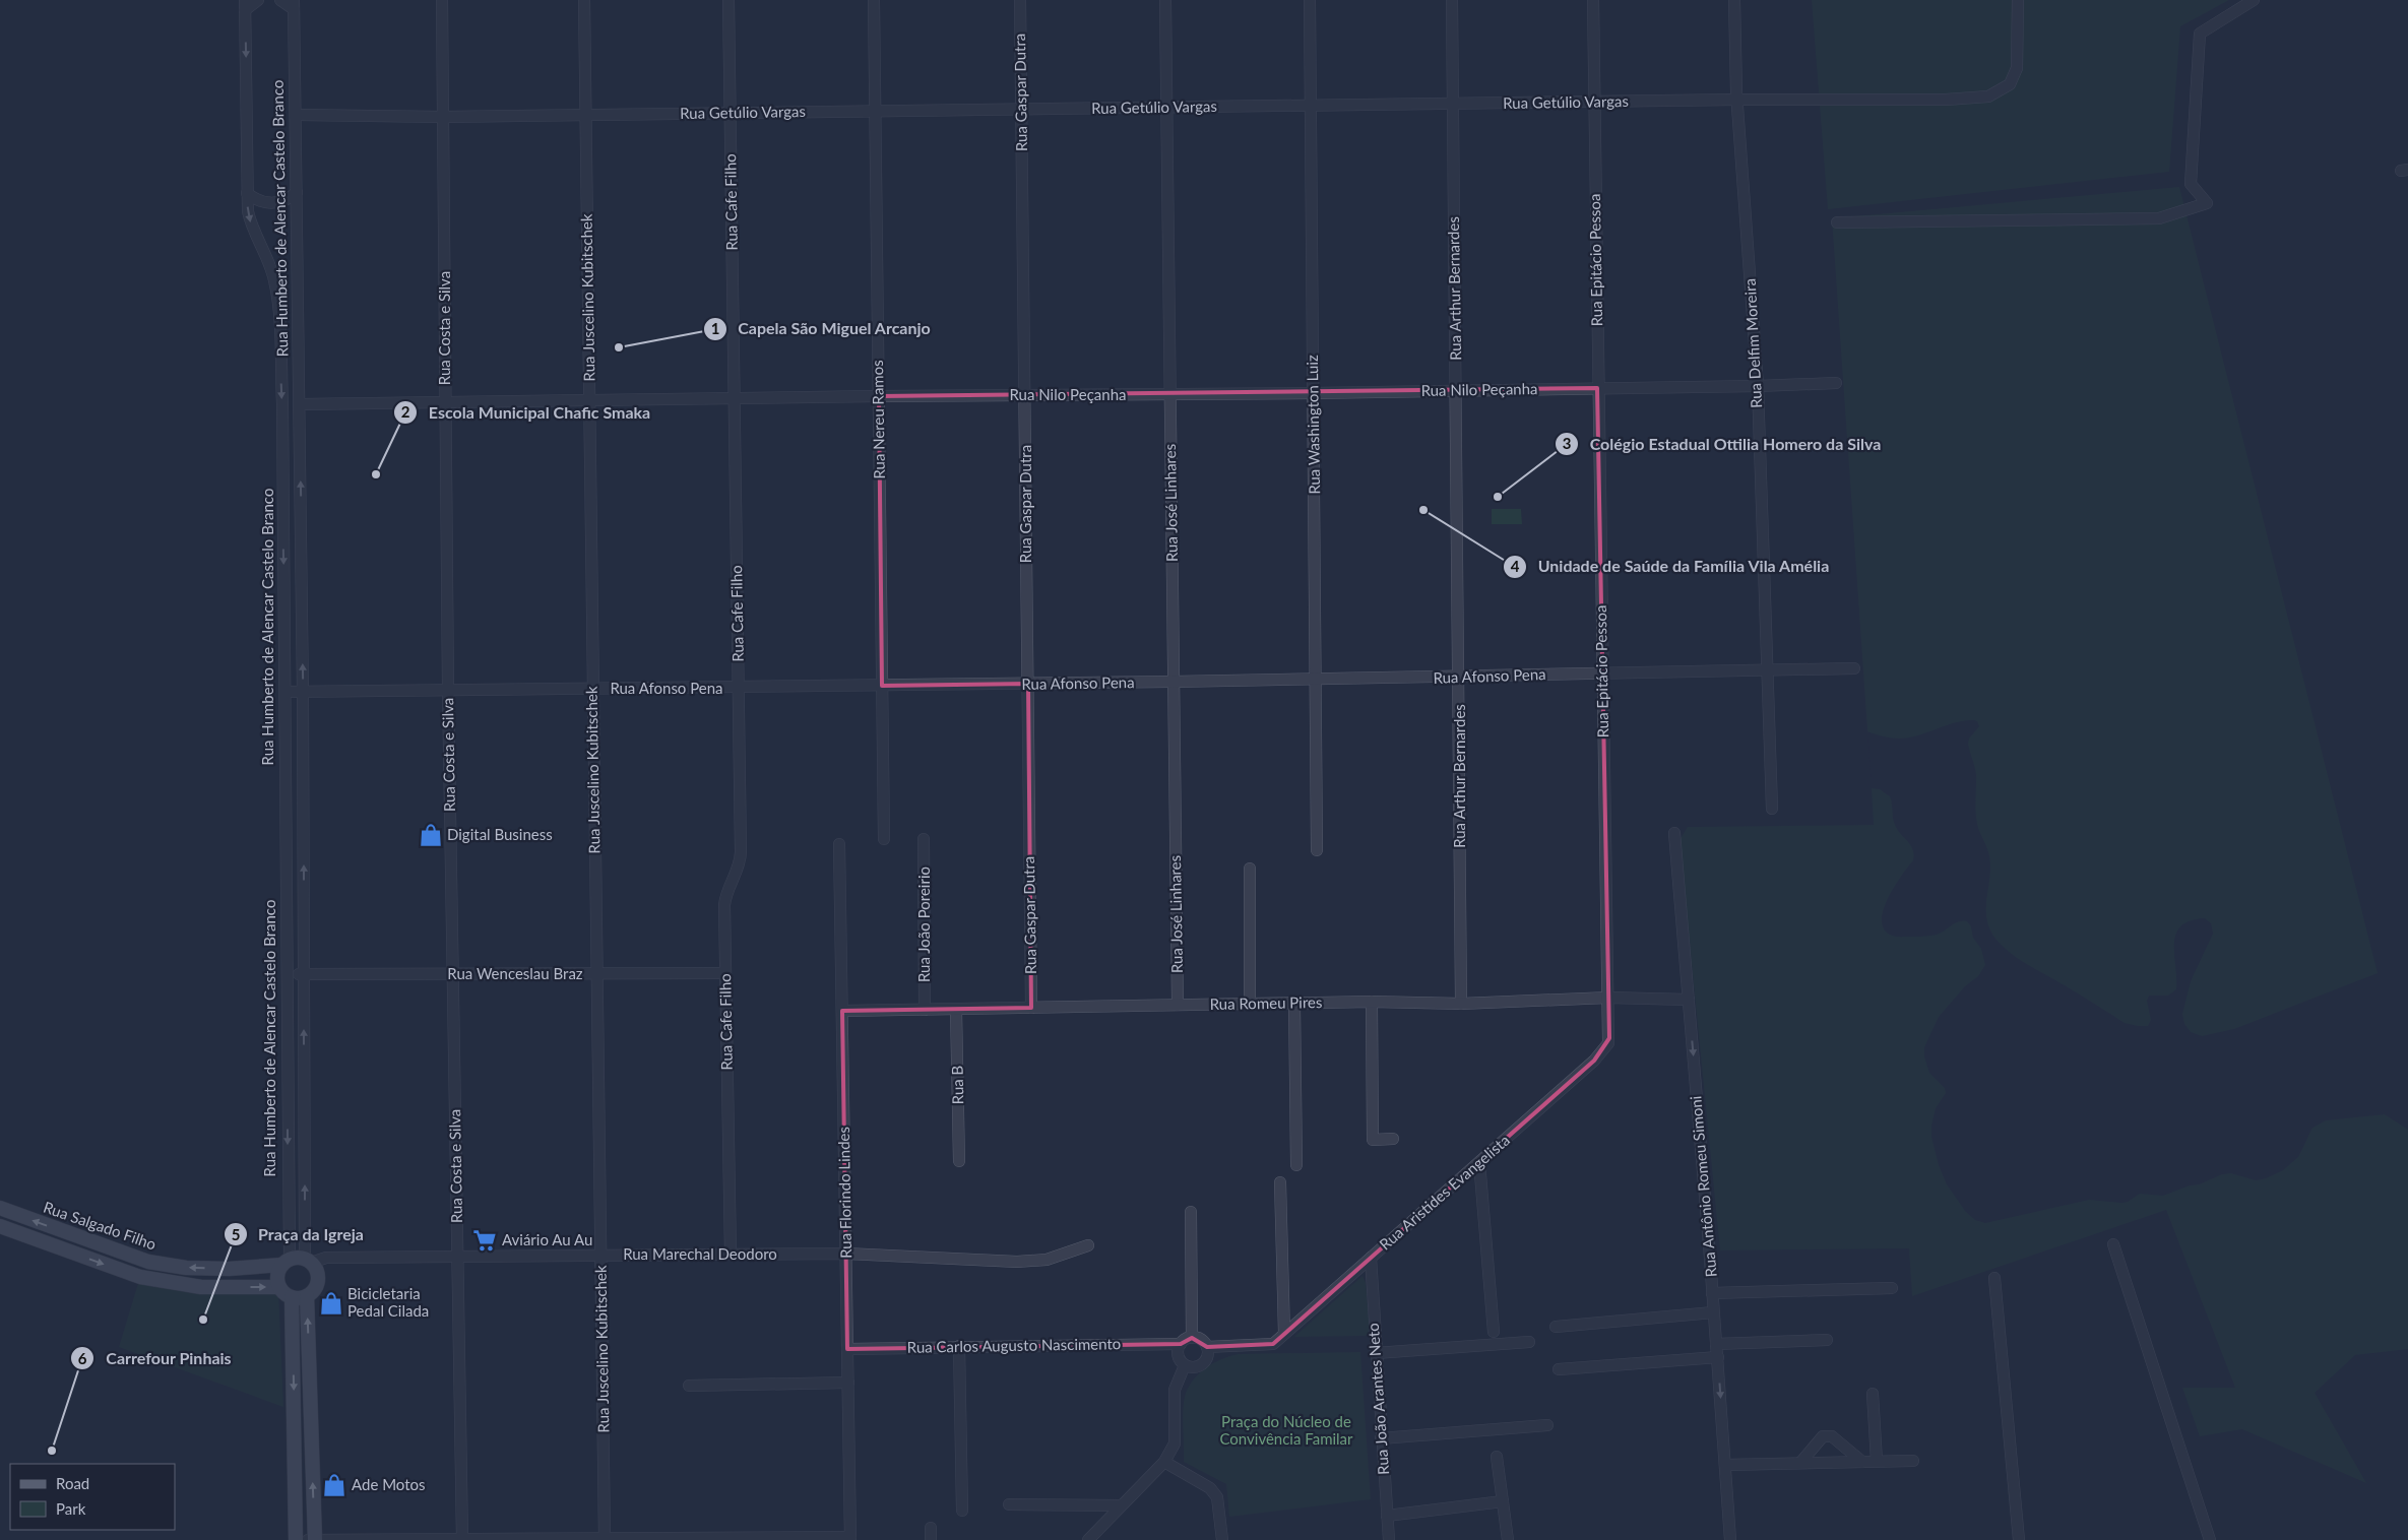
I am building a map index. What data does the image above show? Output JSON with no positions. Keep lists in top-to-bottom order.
{
  "streets": {
    "main road": ["Rua Salgado Filho"],
    "street": [
      "Rua Gaspar Dutra",
      "Rua Getúlio Vargas",
      "Rua Cafe Filho",
      "Rua Humberto de Alencar Castelo Branco",
      "Rua Epitácio Pessoa",
      "Rua Arthur Bernardes",
      "Rua Juscelino Kubitschek",
      "Rua Costa e Silva",
      "Rua Delfim Moreira",
      "Rua Nilo Peçanha",
      "Rua Nereu Ramos",
      "Rua Washington Luiz",
      "Rua José Linhares",
      "Rua Afonso Pena",
      "Rua João Poreirio",
      "Rua Wenceslau Braz",
      "Rua Romeu Pires",
      "Rua B",
      "Rua Antônio Romeu Simoni",
      "Rua Florindo Lindes",
      "Rua Aristides Evangelista",
      "Rua Marechal Deodoro",
      "Rua Carlos Augusto Nascimento",
      "Rua João Arantes Neto"
    ]
  },
  "crossings": [
    ["Rua Gaspar Dutra", "Rua Getúlio Vargas"],
    ["Rua Gaspar Dutra", "Rua Nilo Peçanha"],
    ["Rua Gaspar Dutra", "Rua Afonso Pena"],
    ["Rua Gaspar Dutra", "Rua Romeu Pires"],
    ["Rua Getúlio Vargas", "Rua Cafe Filho"],
    ["Rua Getúlio Vargas", "Rua Humberto de Alencar Castelo Branco"],
    ["Rua Getúlio Vargas", "Rua Epitácio Pessoa"],
    ["Rua Getúlio Vargas", "Rua Arthur Bernardes"],
    ["Rua Getúlio Vargas", "Rua Juscelino Kubitschek"],
    ["Rua Getúlio Vargas", "Rua Costa e Silva"],
    ["Rua Getúlio Vargas", "Rua Delfim Moreira"],
    ["Rua Getúlio Vargas", "Rua Nereu Ramos"],
    ["Rua Getúlio Vargas", "Rua Washington Luiz"],
    ["Rua Getúlio Vargas", "Rua José Linhares"],
    ["Rua Cafe Filho", "Rua Nilo Peçanha"],
    ["Rua Cafe Filho", "Rua Afonso Pena"],
    ["Rua Cafe Filho", "Rua Wenceslau Braz"],
    ["Rua Cafe Filho", "Rua Marechal Deodoro"],
    ["Rua Humberto de Alencar Castelo Branco", "Rua Nilo Peçanha"],
    ["Rua Humberto de Alencar Castelo Branco", "Rua Afonso Pena"],
    ["Rua Humberto de Alencar Castelo Branco", "Rua Wenceslau Braz"],
    ["Rua Humberto de Alencar Castelo Branco", "Rua Salgado Filho"],
    ["Rua Humberto de Alencar Castelo Branco", "Rua Marechal Deodoro"],
    ["Rua Epitácio Pessoa", "Rua Nilo Peçanha"],
    ["Rua Epitácio Pessoa", "Rua Afonso Pena"],
    ["Rua Epitácio Pessoa", "Rua Romeu Pires"],
    ["Rua Epitácio Pessoa", "Rua Aristides Evangelista"],
    ["Rua Arthur Bernardes", "Rua Nilo Peçanha"],
    ["Rua Arthur Bernardes", "Rua Afonso Pena"],
    ["Rua Arthur Bernardes", "Rua Romeu Pires"],
    ["Rua Juscelino Kubitschek", "Rua Nilo Peçanha"],
    ["Rua Juscelino Kubitschek", "Rua Afonso Pena"],
    ["Rua Juscelino Kubitschek", "Rua Wenceslau Braz"],
    ["Rua Juscelino Kubitschek", "Rua Marechal Deodoro"],
    ["Rua Costa e Silva", "Rua Nilo Peçanha"],
    ["Rua Costa e Silva", "Rua Afonso Pena"],
    ["Rua Costa e Silva", "Rua Wenceslau Braz"],
    ["Rua Costa e Silva", "Rua Marechal Deodoro"],
    ["Rua Delfim Moreira", "Rua Nilo Peçanha"],
    ["Rua Delfim Moreira", "Rua Afonso Pena"],
    ["Rua Nilo Peçanha", "Rua Nereu Ramos"],
    ["Rua Nilo Peçanha", "Rua Washington Luiz"],
    ["Rua Nilo Peçanha", "Rua José Linhares"],
    ["Rua Nereu Ramos", "Rua Afonso Pena"],
    ["Rua Washington Luiz", "Rua Afonso Pena"],
    ["Rua José Linhares", "Rua Afonso Pena"],
    ["Rua José Linhares", "Rua Romeu Pires"],
    ["Rua João Poreirio", "Rua Romeu Pires"],
    ["Rua Romeu Pires", "Rua B"],
    ["Rua Romeu Pires", "Rua Antônio Romeu Simoni"],
    ["Rua Romeu Pires", "Rua Florindo Lindes"],
    ["Rua Florindo Lindes", "Rua Marechal Deodoro"],
    ["Rua Florindo Lindes", "Rua Carlos Augusto Nascimento"],
    ["Rua Aristides Evangelista", "Rua Carlos Augusto Nascimento"],
    ["Rua Aristides Evangelista", "Rua João Arantes Neto"],
    ["Rua Salgado Filho", "Rua Marechal Deodoro"]
  ],
  "one_way": ["Rua Antônio Romeu Simoni"],
  "parks": ["Praça do Núcleo de Convivência Familar"],
  "places": {
    "other": [
      "Capela São Miguel Arcanjo",
      "Escola Municipal Chafic Smaka",
      "Colégio Estadual Ottilia Homero da Silva",
      "Unidade de Saúde da Família Vila Amélia",
      "Praça da Igreja",
      "Carrefour Pinhais"
    ],
    "shop": ["Digital Business", "Bicicletaria Pedal Cilada", "Ade Motos"],
    "supermarket": ["Aviário Au Au"]
  },
  "legend": ["Road", "Park"]
}
